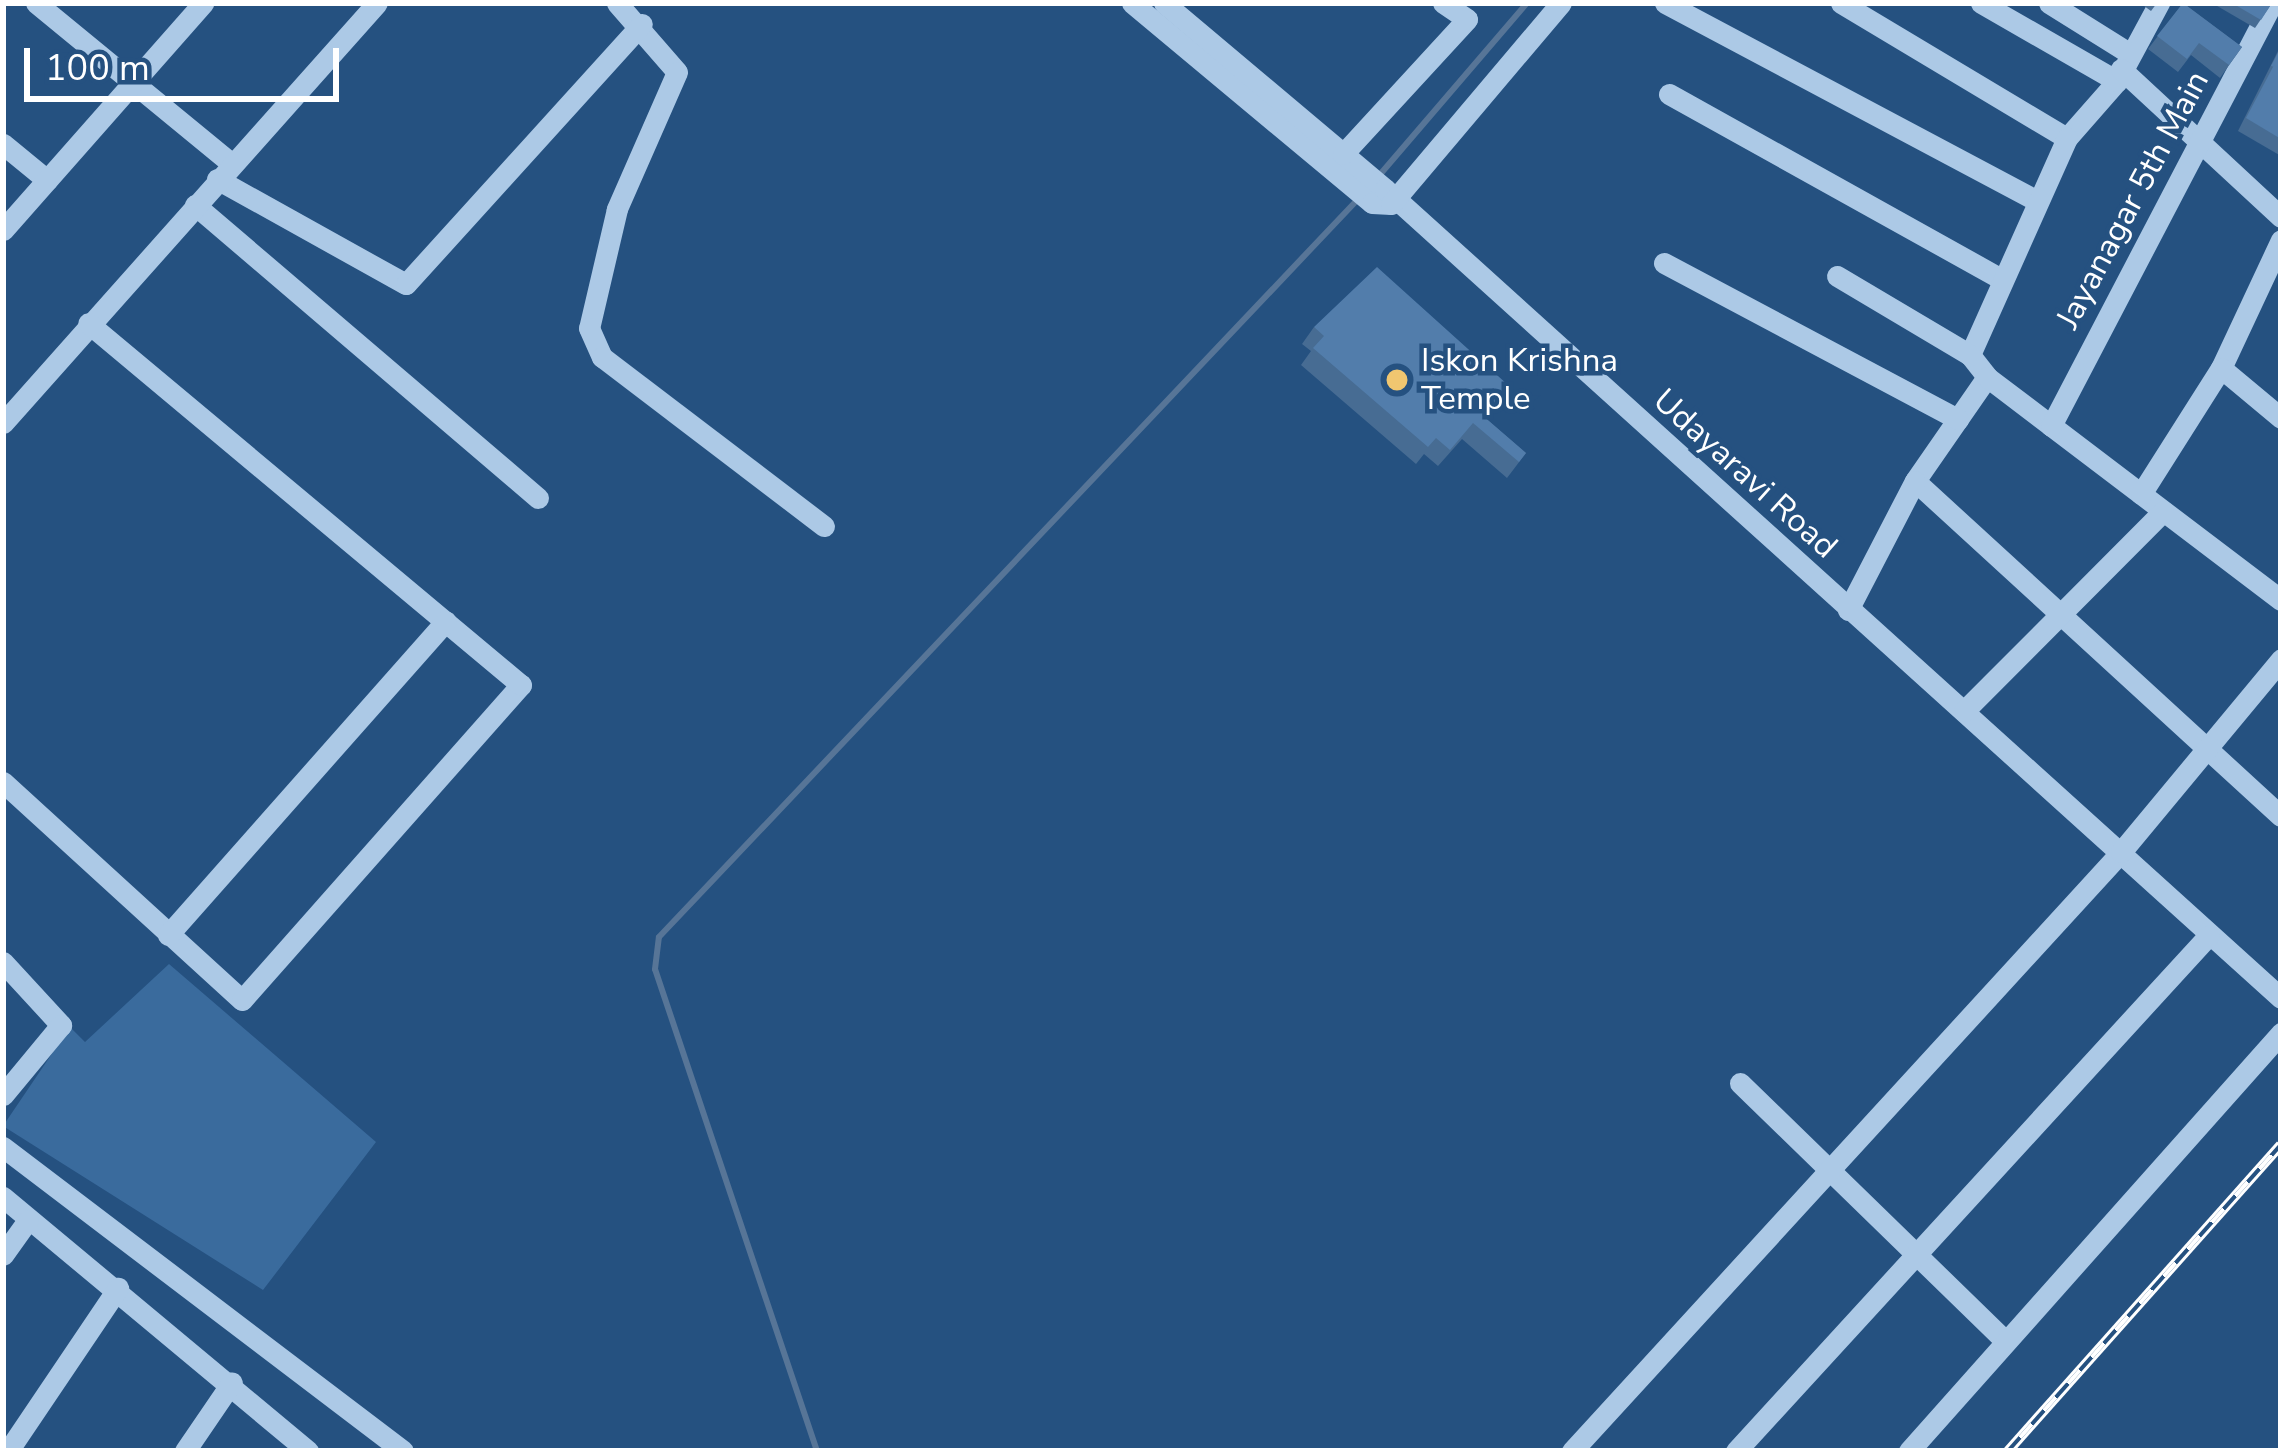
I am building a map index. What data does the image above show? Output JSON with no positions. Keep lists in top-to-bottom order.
{
  "streets": {
    "street": ["Jayanagar 5th Main", "Udayaravi Road"]
  },
  "places": ["Iskon Krishna Temple"],
  "scale_bar": "100 m"
}
